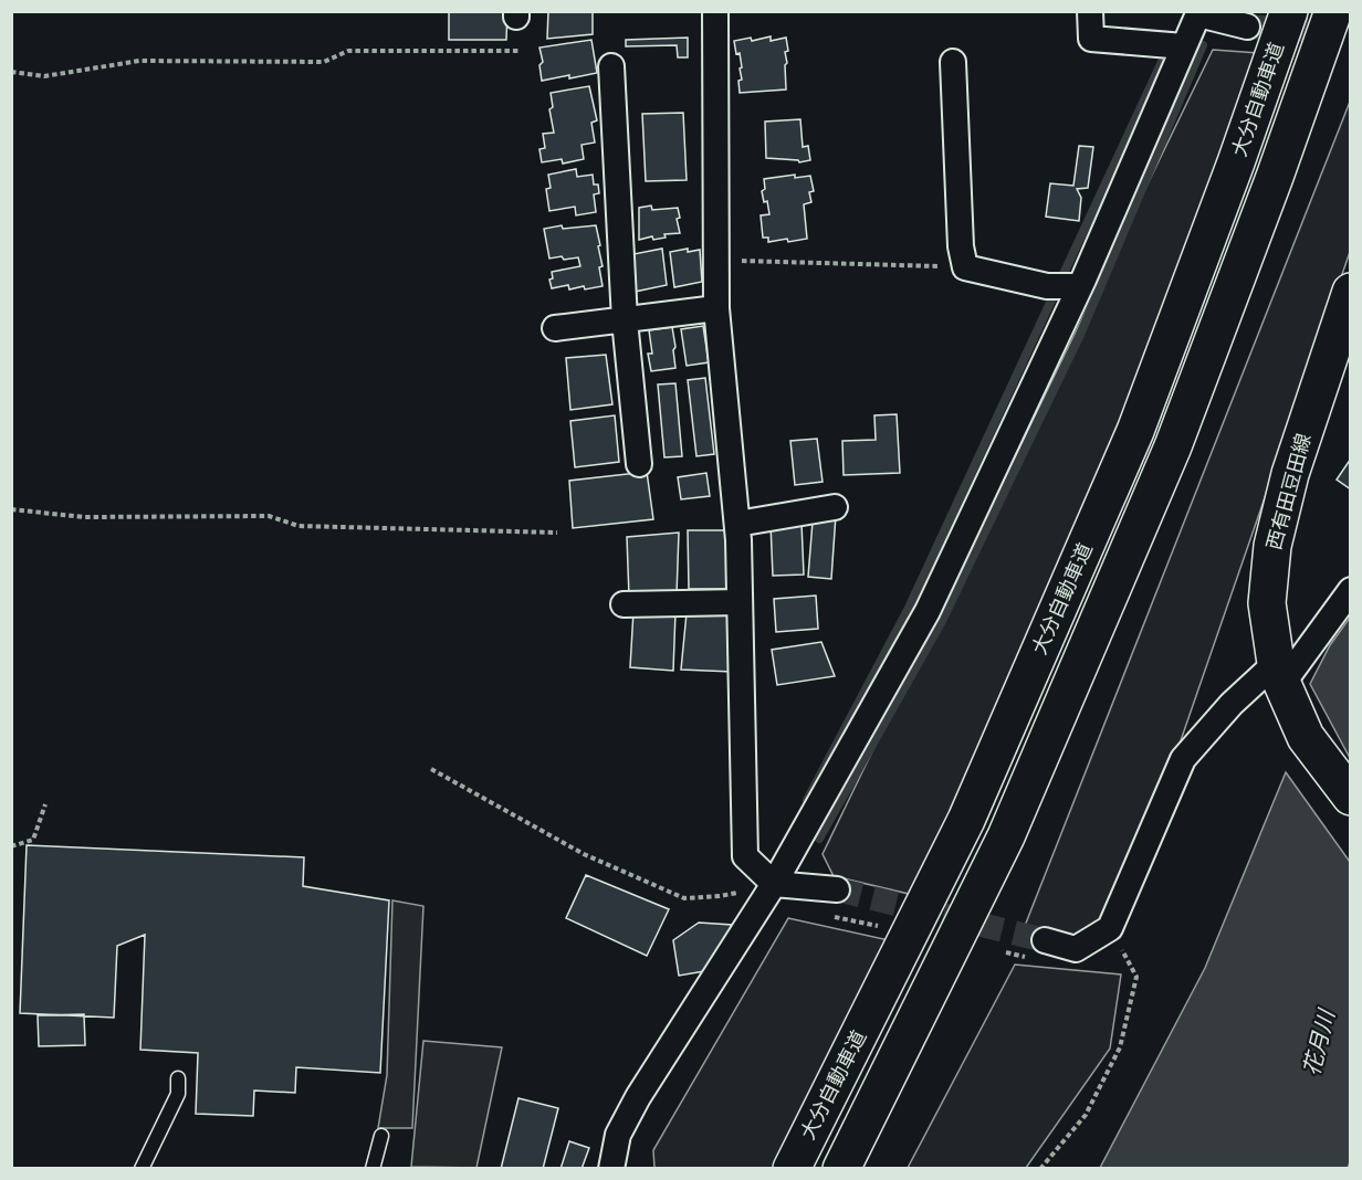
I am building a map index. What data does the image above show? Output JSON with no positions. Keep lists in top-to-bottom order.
{
  "streets": {
    "main road": ["大分自動車道", "西有田豆田線"]
  },
  "water": ["花月川"]
}
